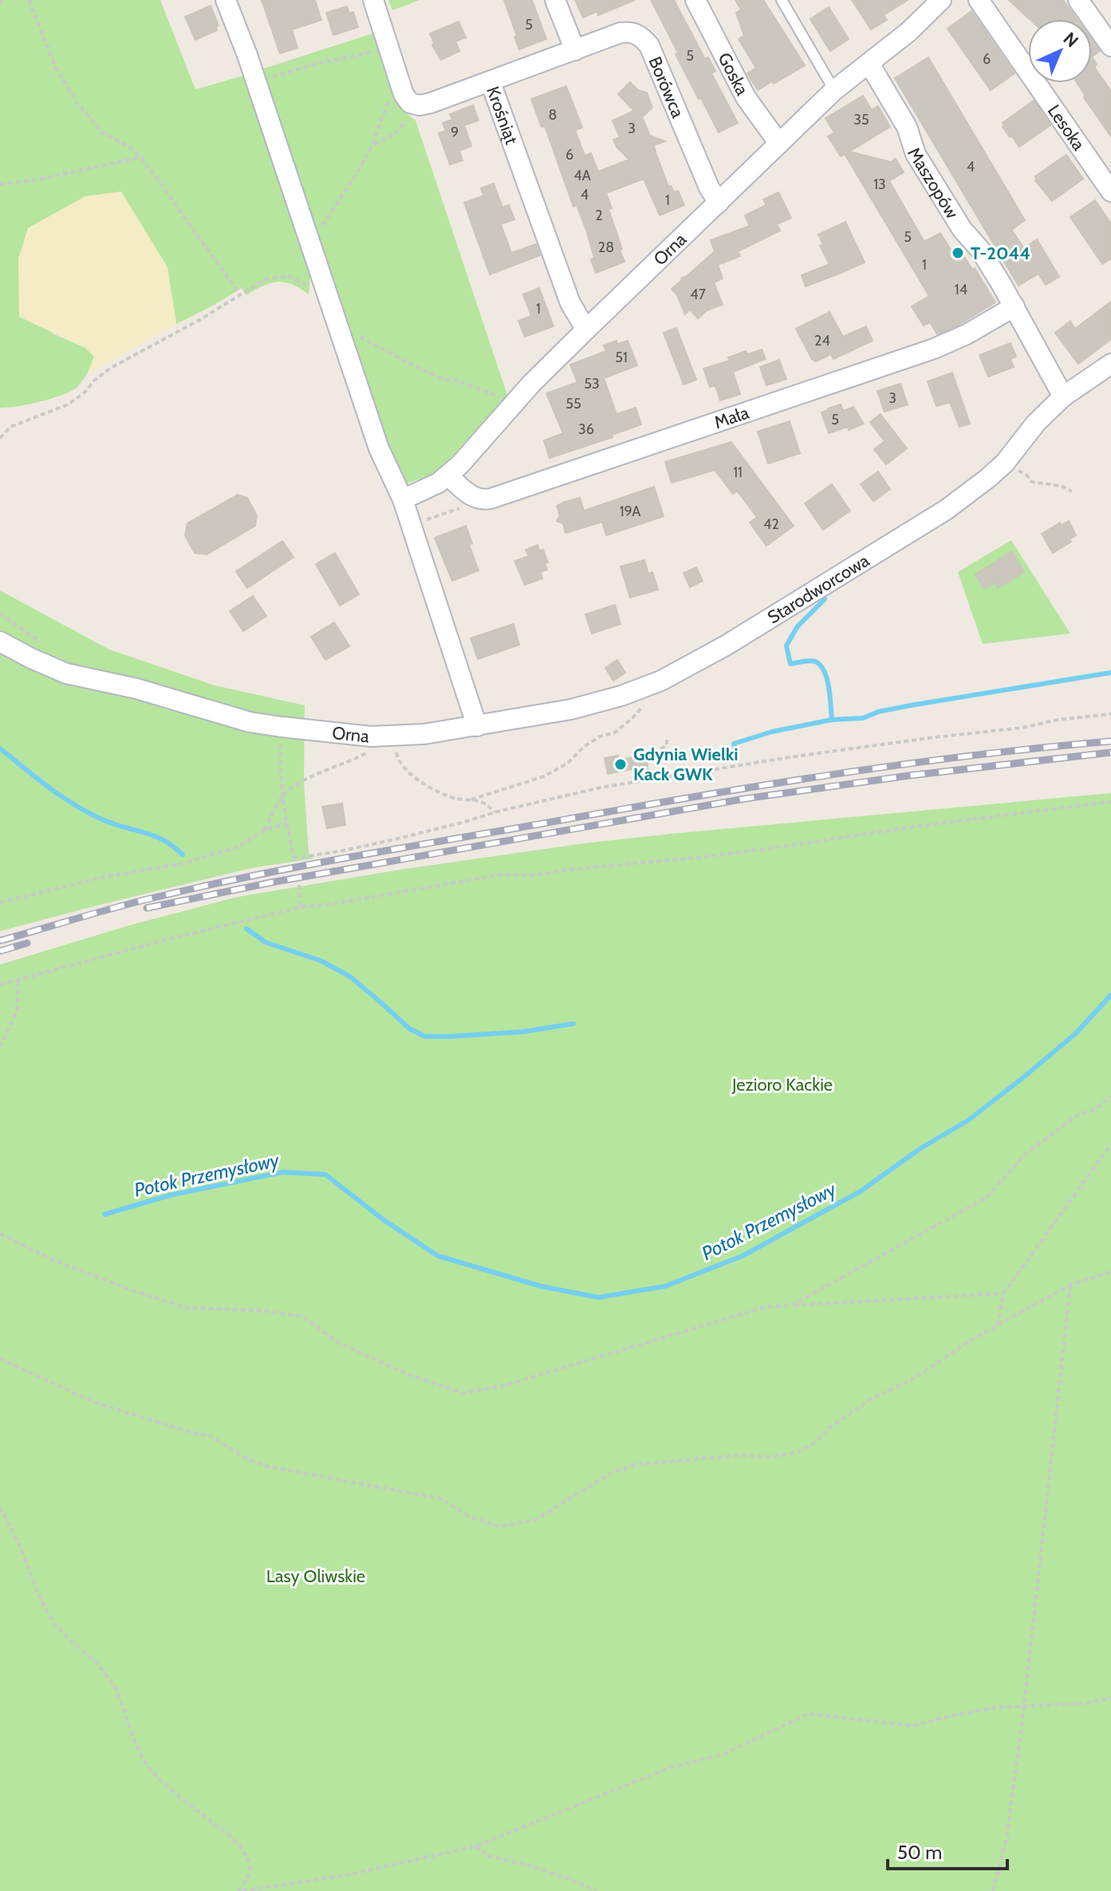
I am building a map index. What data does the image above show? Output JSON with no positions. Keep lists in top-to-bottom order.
{
  "streets": {
    "street": [
      "Goska",
      "Borówca",
      "Krośniąt",
      "Lesoka",
      "Maszopów",
      "Orna",
      "Mała",
      "Starodworcowa"
    ]
  },
  "crossings": [
    ["Goska", "Orna"],
    ["Borówca", "Krośniąt"],
    ["Borówca", "Orna"],
    ["Krośniąt", "Orna"],
    ["Maszopów", "Orna"],
    ["Maszopów", "Mała"],
    ["Maszopów", "Starodworcowa"],
    ["Orna", "Starodworcowa"]
  ],
  "water": ["Potok Przemysłowy"],
  "parks": ["Jezioro Kackie", "Lasy Oliwskie"],
  "places": ["T-2044", "Gdynia Wielki Kack GWK"],
  "house_numbers": [
    "5",
    "5",
    "6",
    "8",
    "35",
    "3",
    "9",
    "6",
    "4",
    "4A",
    "13",
    "4",
    "1",
    "2",
    "5",
    "28",
    "1",
    "14",
    "47",
    "1",
    "24",
    "51",
    "53",
    "3",
    "55",
    "5",
    "36",
    "11",
    "19A",
    "42"
  ],
  "scale_bar": "50 m",
  "north": "top right"
}
